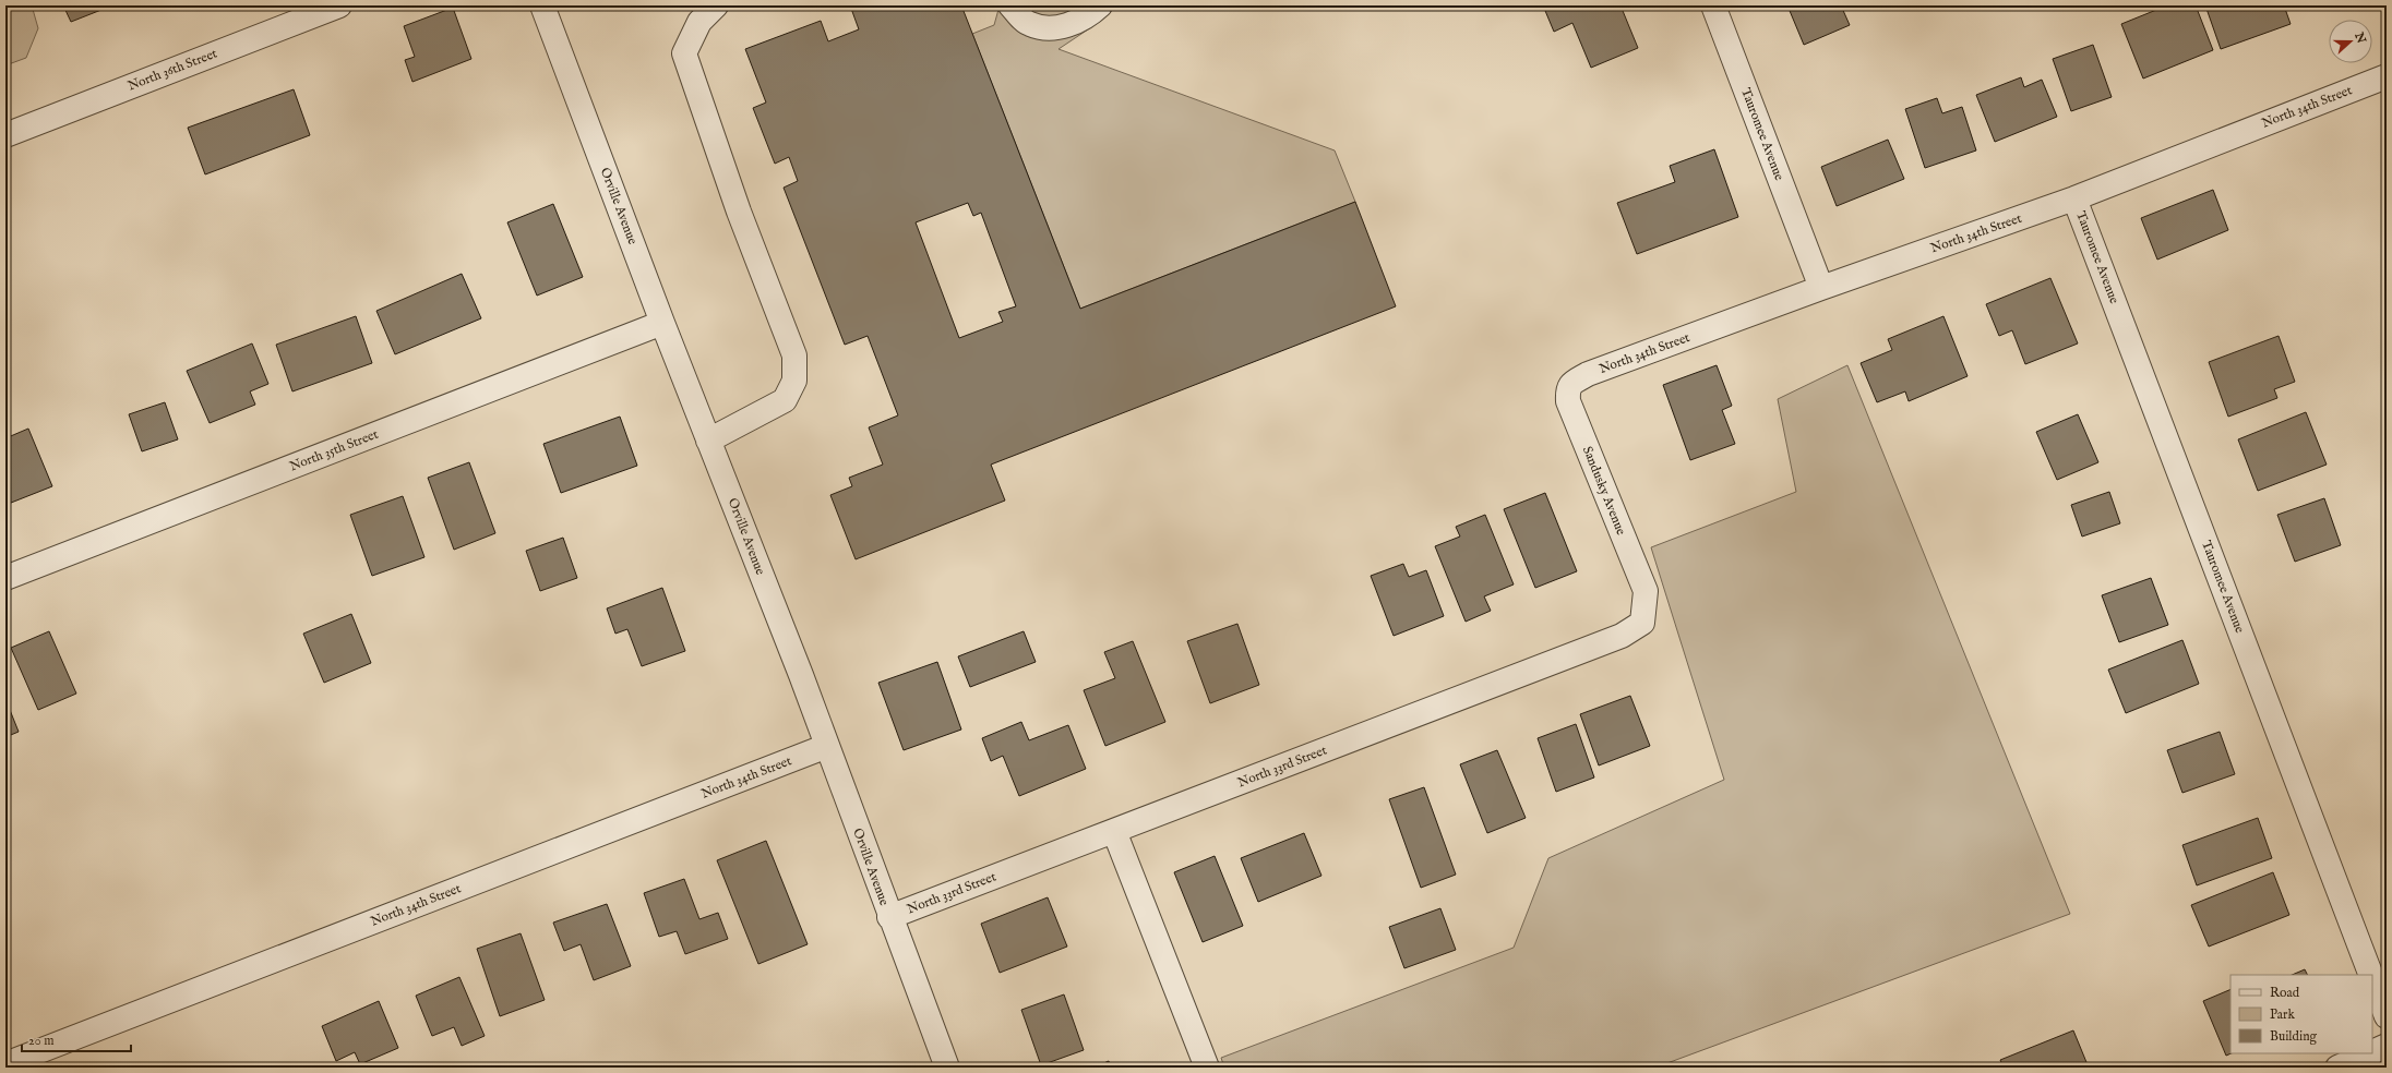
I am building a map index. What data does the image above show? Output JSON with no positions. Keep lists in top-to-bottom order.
{
  "streets": {
    "street": [
      "North 36th Street",
      "North 34th Street",
      "Tauromee Avenue",
      "Orville Avenue",
      "North 35th Street",
      "Sandusky Avenue",
      "North 33rd Street"
    ]
  },
  "crossings": [
    ["North 34th Street", "Tauromee Avenue"],
    ["North 34th Street", "Orville Avenue"],
    ["North 34th Street", "Sandusky Avenue"],
    ["Orville Avenue", "North 35th Street"],
    ["Orville Avenue", "North 33rd Street"],
    ["Sandusky Avenue", "North 33rd Street"]
  ],
  "legend": ["Road", "Park", "Building"],
  "scale_bar": "20 m",
  "north": "right"
}
